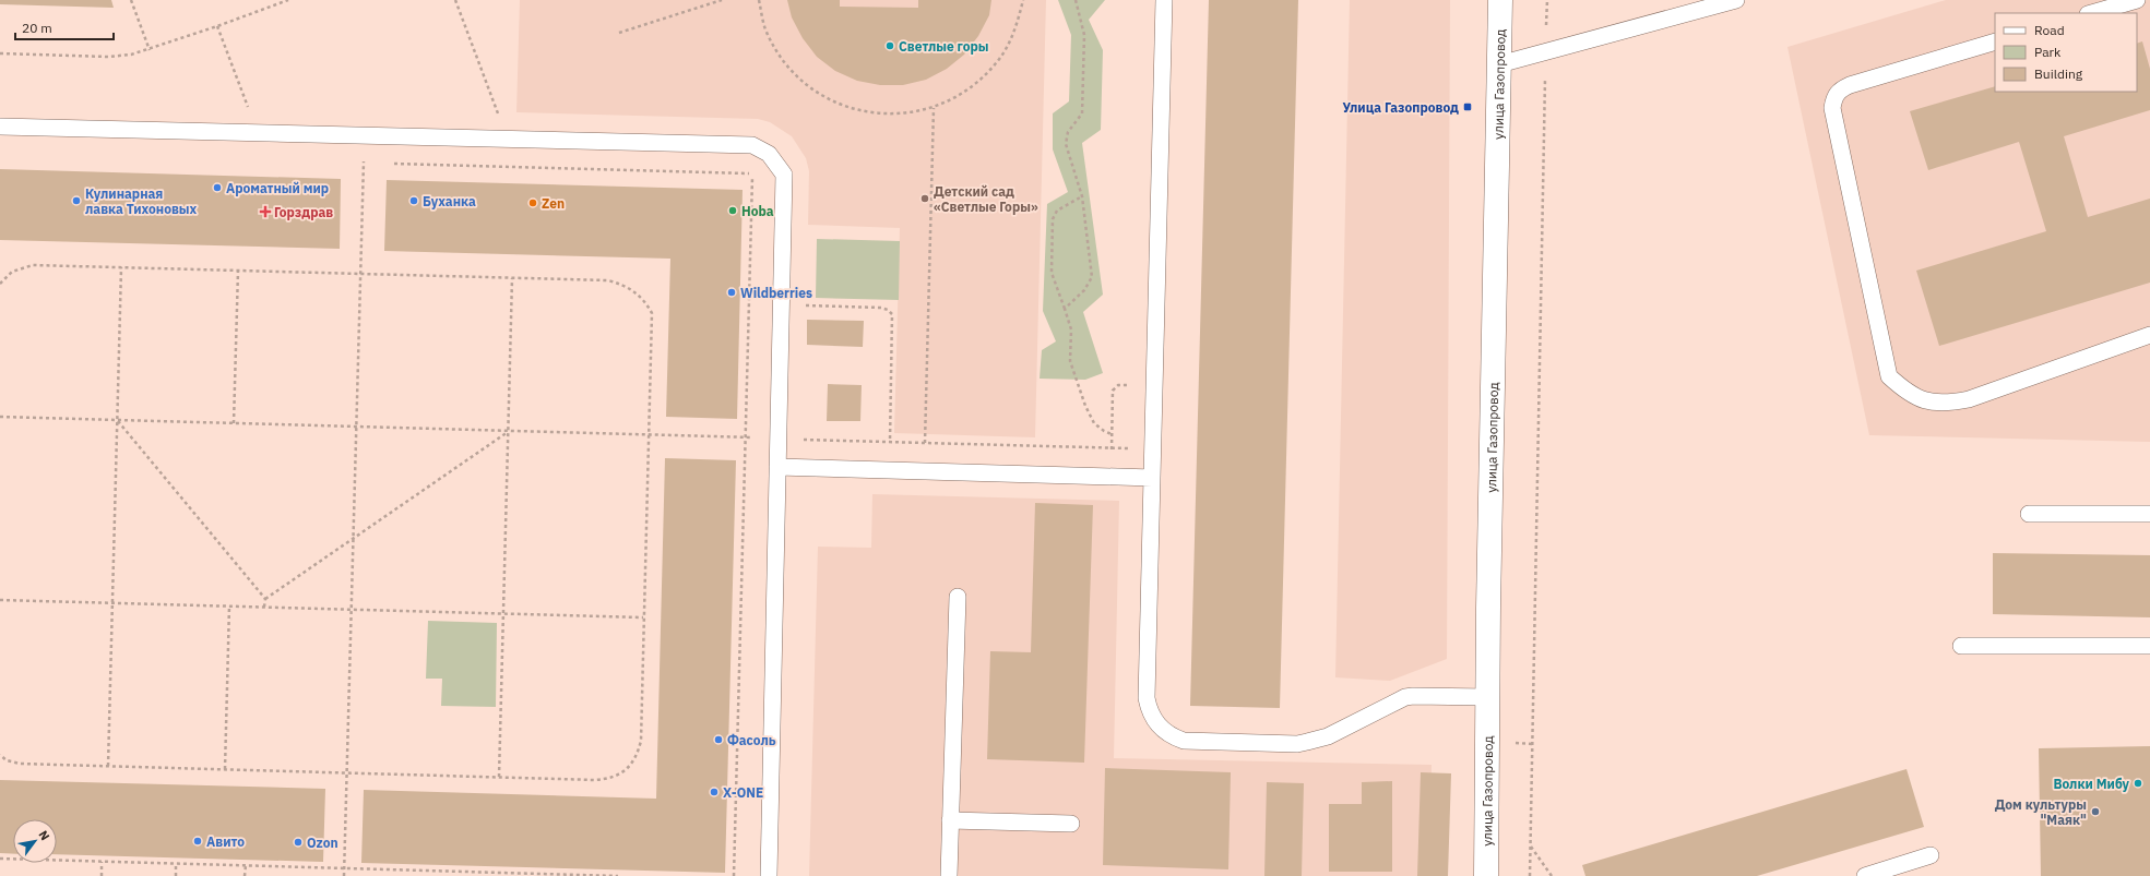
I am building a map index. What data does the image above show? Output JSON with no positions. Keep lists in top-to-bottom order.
{
  "streets": {
    "street": ["улица Газопровод"]
  },
  "places": {
    "other": [
      "Светлые горы",
      "Ароматный мир",
      "Детский сад «Светлые Горы»",
      "Кулинарная лавка Тихоновых",
      "Буханка",
      "Zen",
      "Hoba",
      "Wildberries",
      "Фасоль",
      "Волки Мибу",
      "X-ONE",
      "Дом культуры \"Маяк\"",
      "Авито",
      "Ozon"
    ],
    "transit": ["Улица Газопровод"],
    "health": ["Горздрав"]
  },
  "legend": ["Road", "Park", "Building"],
  "scale_bar": "20 m",
  "north": "top right"
}
